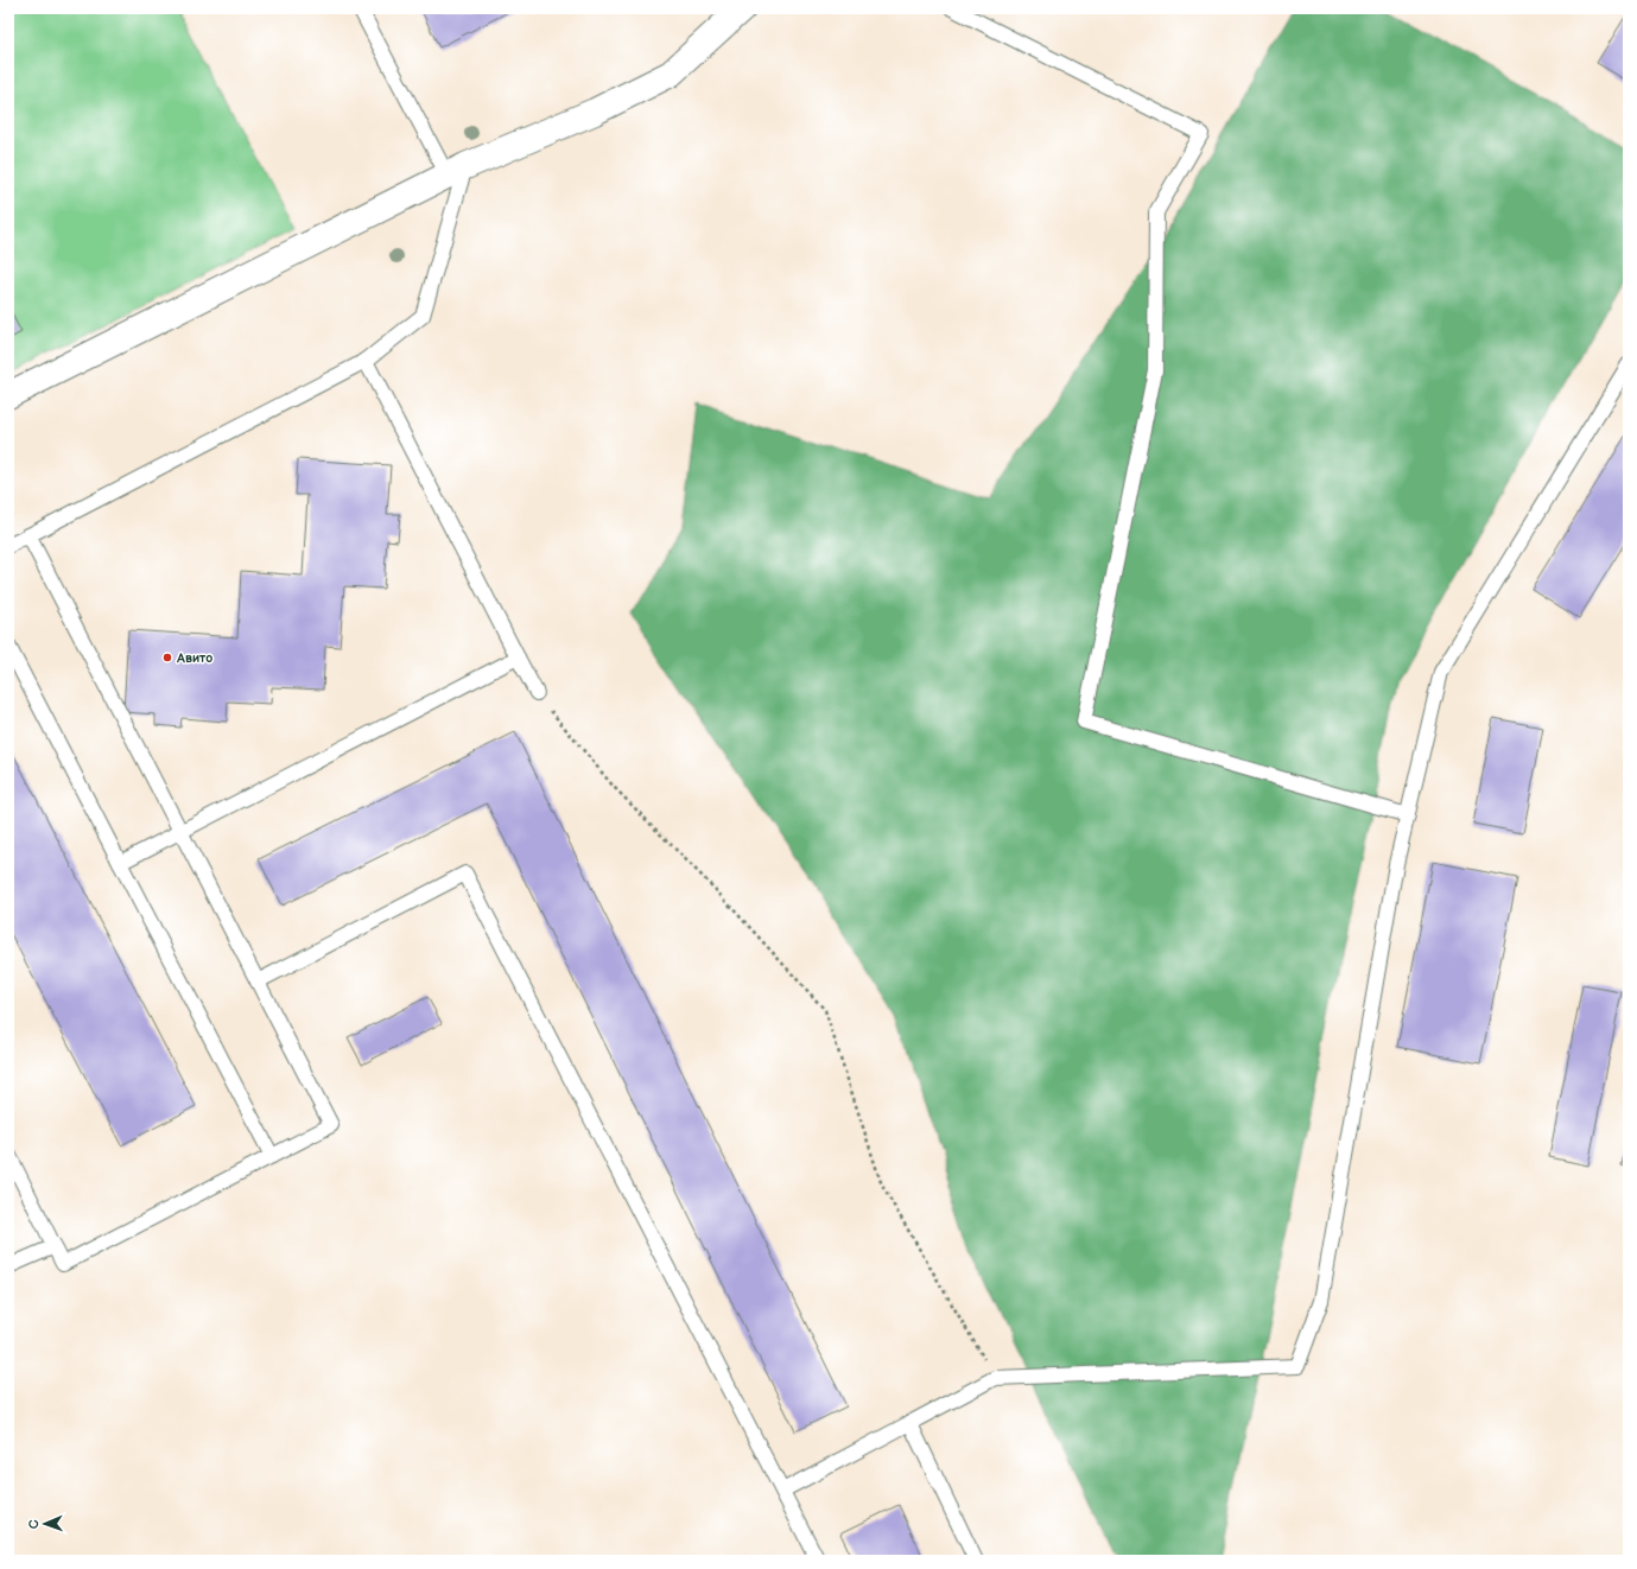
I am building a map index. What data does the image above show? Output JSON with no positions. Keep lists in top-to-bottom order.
{
  "places": ["Авито"],
  "north": "left"
}
